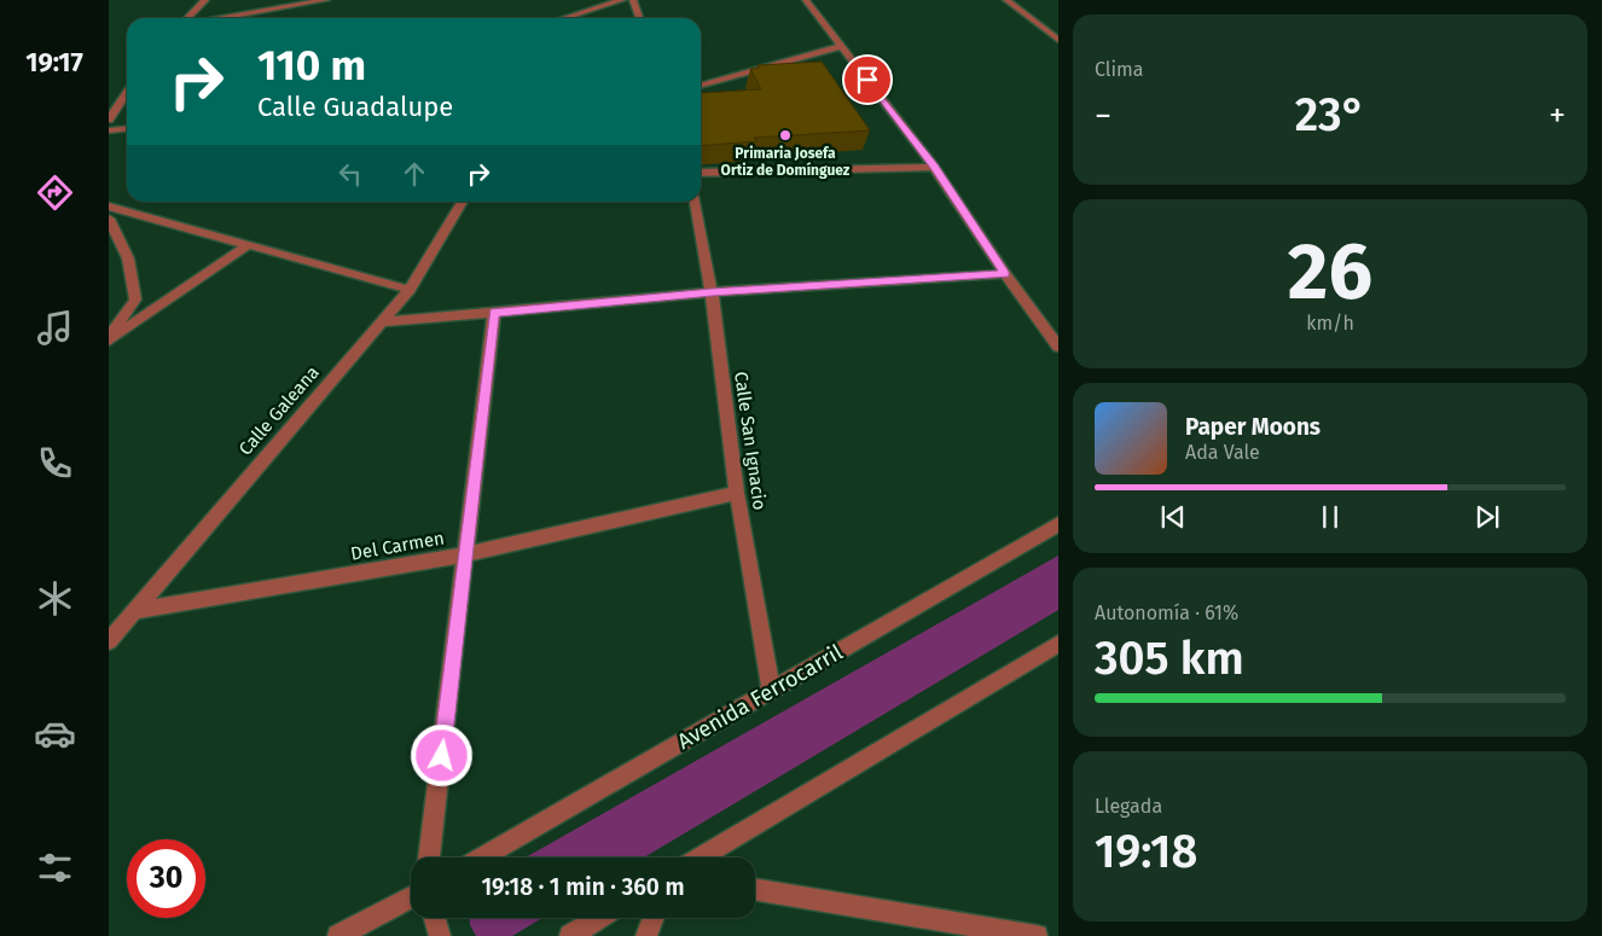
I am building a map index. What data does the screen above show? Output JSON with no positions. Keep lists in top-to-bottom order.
{
  "streets": {
    "street": [
      "Calle Galeana",
      "Calle San Ignacio",
      "Del Carmen",
      "Avenida Ferrocarril"
    ]
  },
  "crossings": [
    ["Calle Galeana", "Del Carmen"],
    ["Calle San Ignacio", "Del Carmen"],
    ["Calle San Ignacio", "Avenida Ferrocarril"]
  ],
  "places": ["Primaria Josefa Ortiz de Domínguez"],
  "page": {
    "tabs": "19:17",
    "tile": [
      "Clima",
      ["26", "km/h"],
      ["Autonomía · 61%", "305 km"],
      ["Llegada", "19:18"]
    ],
    "turn": ["110 m", "Calle Guadalupe"],
    "heat": ["−", "23°", "+"],
    "song": ["Paper Moons", "Ada Vale"],
    "limit": "30",
    "trip": "19:18 · 1 min · 360 m"
  }
}
